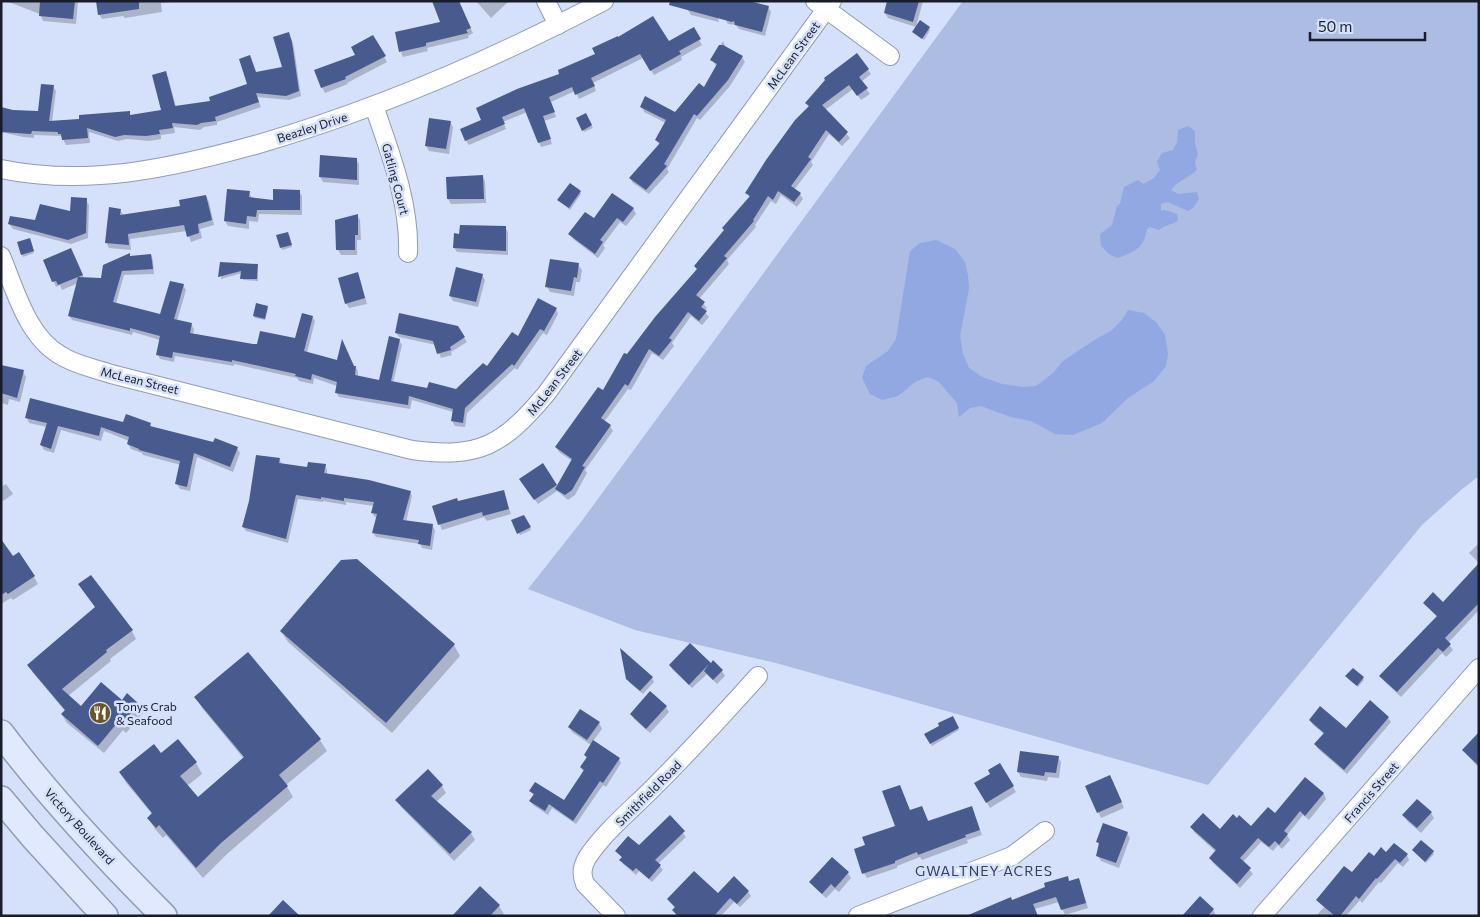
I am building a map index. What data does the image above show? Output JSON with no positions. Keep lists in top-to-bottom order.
{
  "streets": {
    "main road": ["Victory Boulevard"],
    "street": [
      "McLean Street",
      "Beazley Drive",
      "Gatling Court",
      "Francis Street",
      "Smithfield Road"
    ]
  },
  "crossings": [
    ["Beazley Drive", "Gatling Court"]
  ],
  "districts": ["GWALTNEY ACRES"],
  "places": {
    "restaurant": ["Tonys Crab & Seafood"]
  },
  "scale_bar": "50 m"
}
